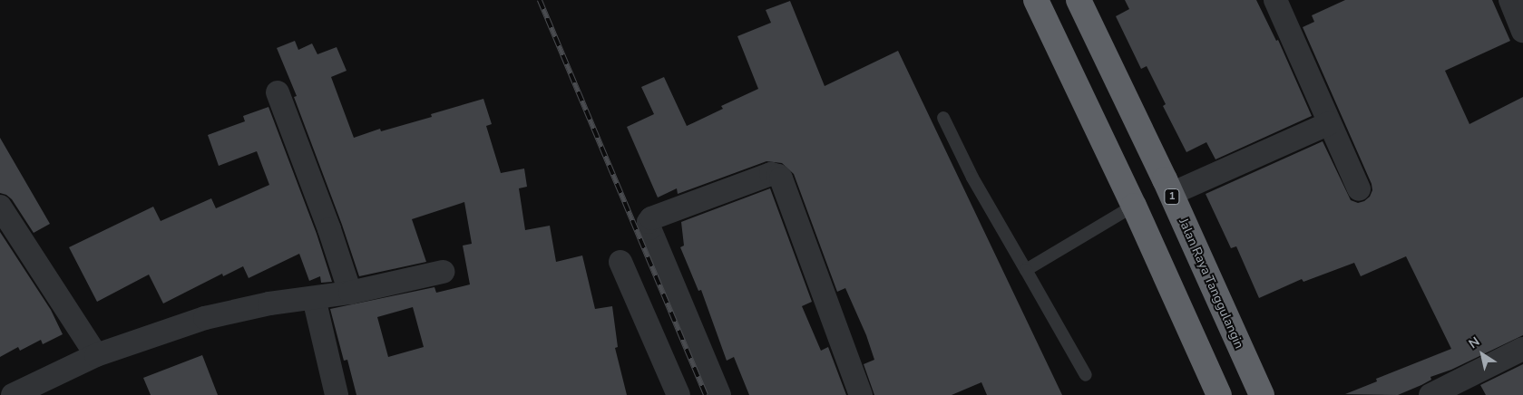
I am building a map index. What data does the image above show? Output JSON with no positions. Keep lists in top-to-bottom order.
{
  "streets": {
    "highway": ["1", "Jalan Raya Tanggulangin"]
  },
  "north": "top left"
}
